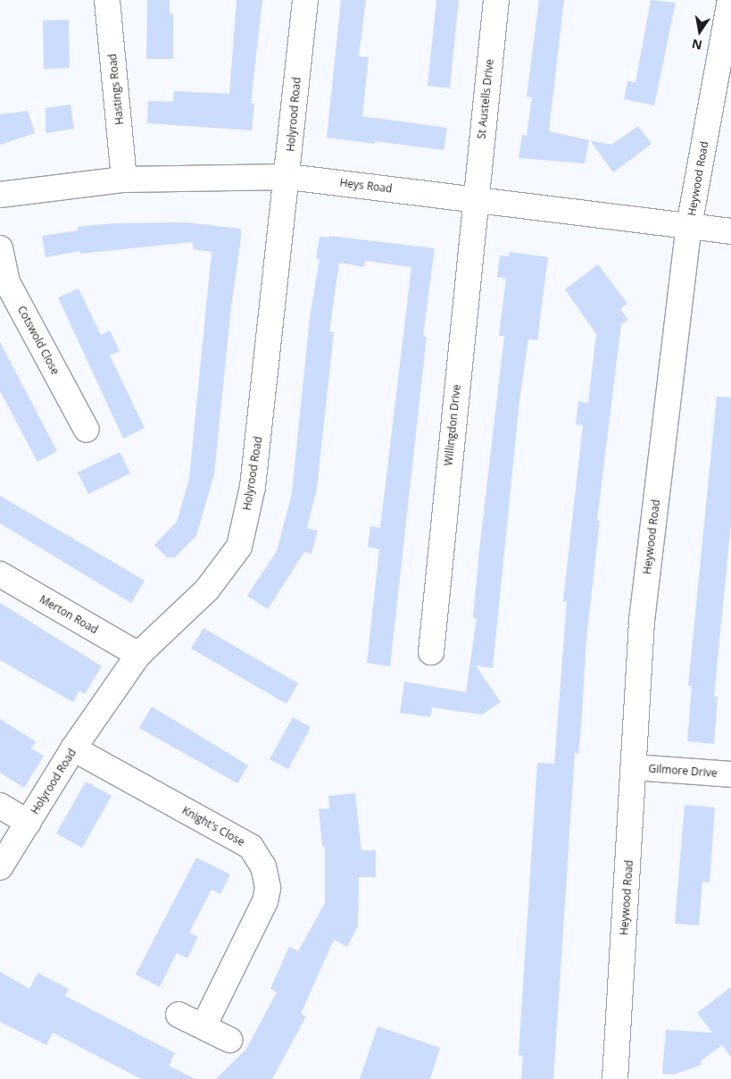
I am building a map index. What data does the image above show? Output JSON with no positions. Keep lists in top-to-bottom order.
{
  "streets": {
    "street": [
      "Hastings Road",
      "St Austells Drive",
      "Holyrood Road",
      "Heywood Road",
      "Heys Road",
      "Cotswold Close",
      "Willingdon Drive",
      "Merton Road",
      "Gilmore Drive",
      "Knight's Close"
    ]
  },
  "crossings": [
    ["Hastings Road", "Heys Road"],
    ["St Austells Drive", "Heys Road"],
    ["St Austells Drive", "Willingdon Drive"],
    ["Holyrood Road", "Heys Road"],
    ["Holyrood Road", "Merton Road"],
    ["Holyrood Road", "Knight's Close"],
    ["Heywood Road", "Heys Road"],
    ["Heywood Road", "Gilmore Drive"],
    ["Heys Road", "Willingdon Drive"]
  ],
  "north": "bottom"
}
